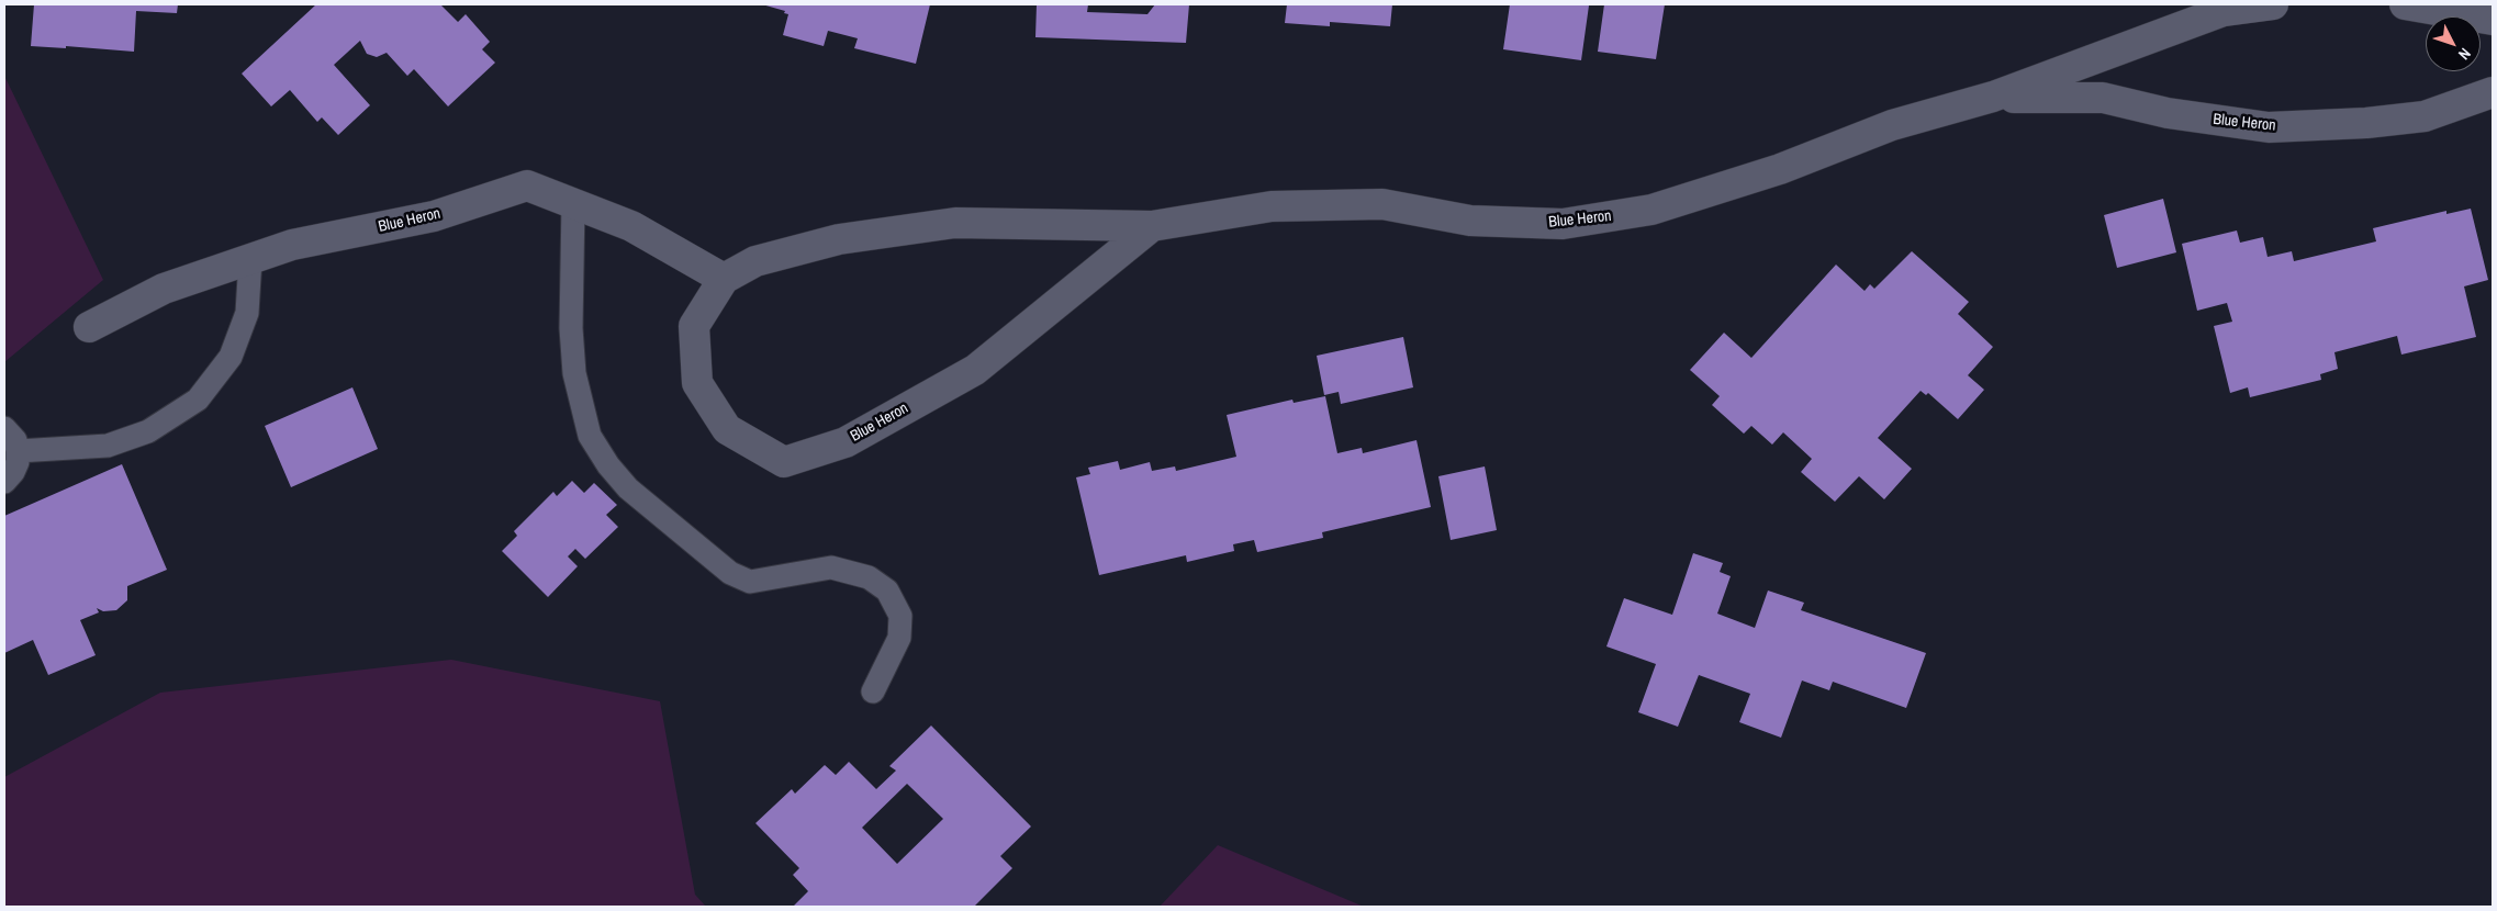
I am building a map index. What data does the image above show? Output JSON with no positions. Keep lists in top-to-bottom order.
{
  "streets": {
    "street": ["Blue Heron"]
  },
  "north": "bottom right"
}
